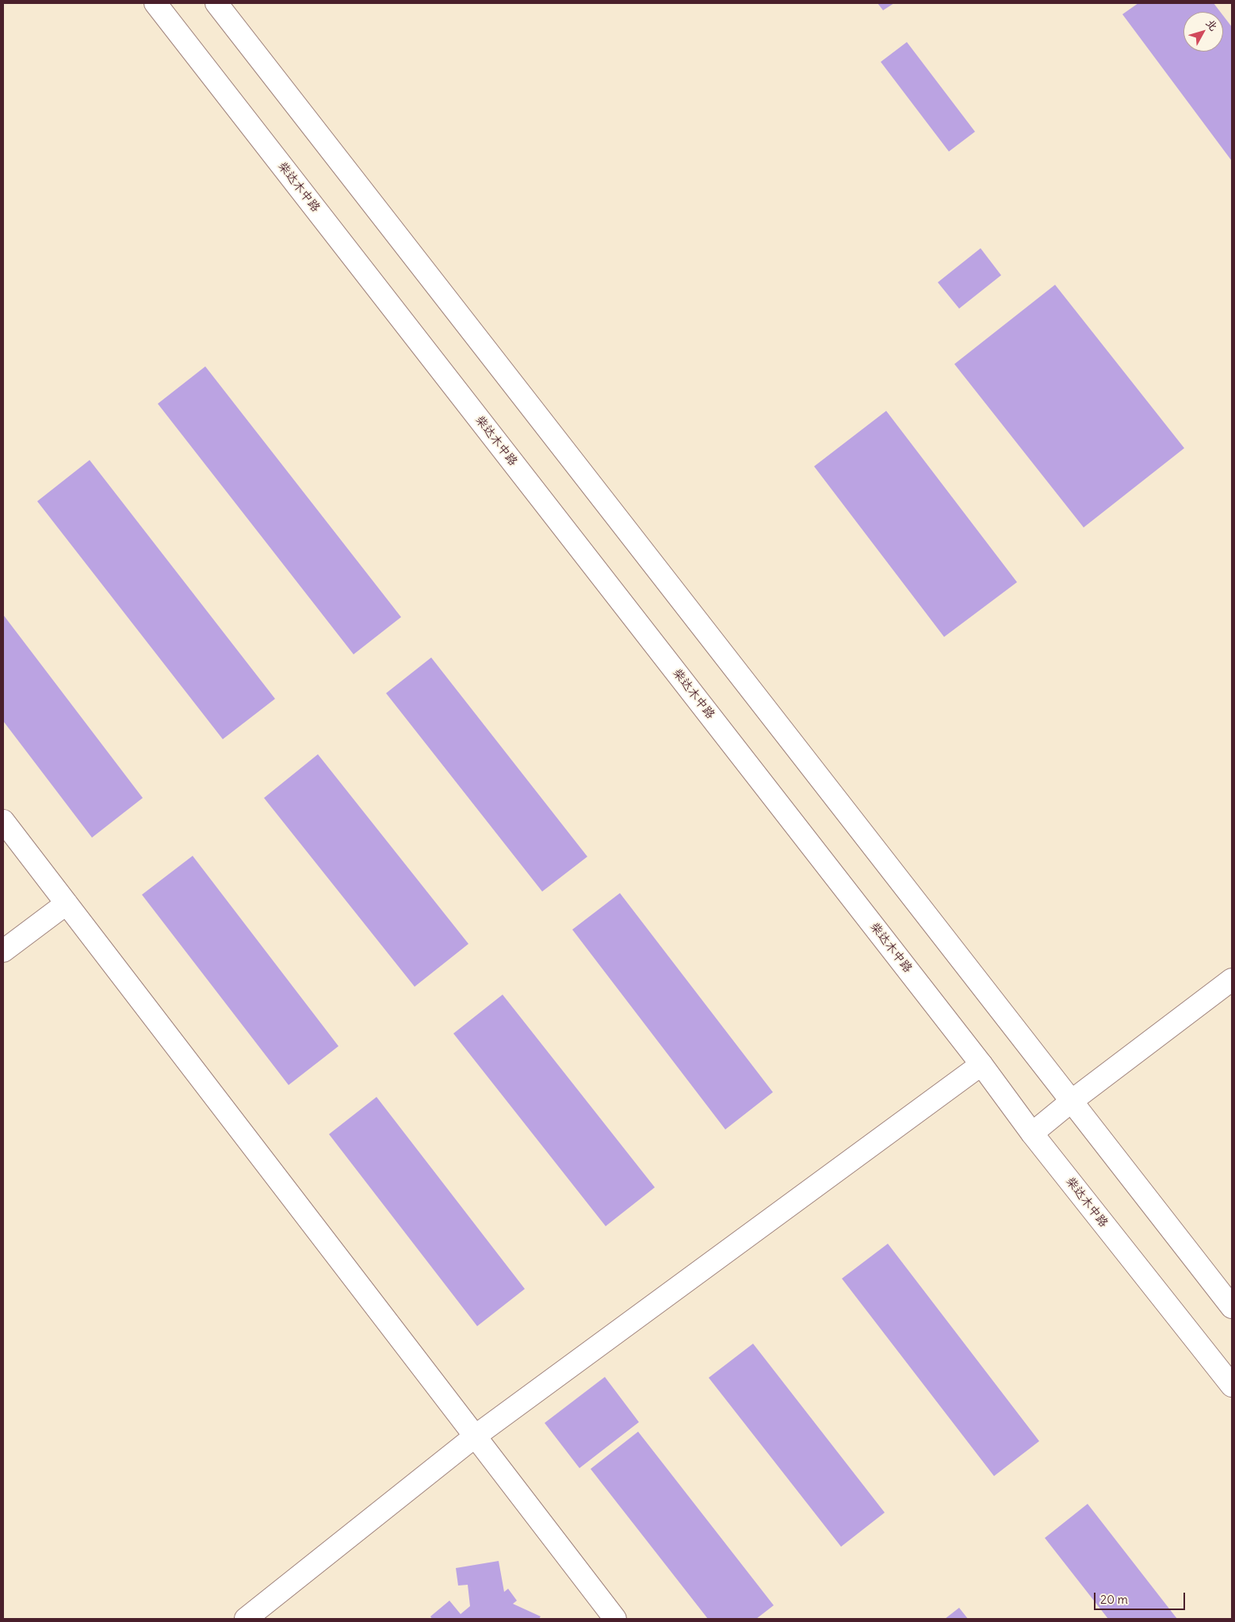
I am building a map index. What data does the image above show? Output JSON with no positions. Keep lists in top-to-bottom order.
{
  "streets": {
    "main road": ["柴达木中路"]
  },
  "scale_bar": "20 m",
  "north": "top right"
}
